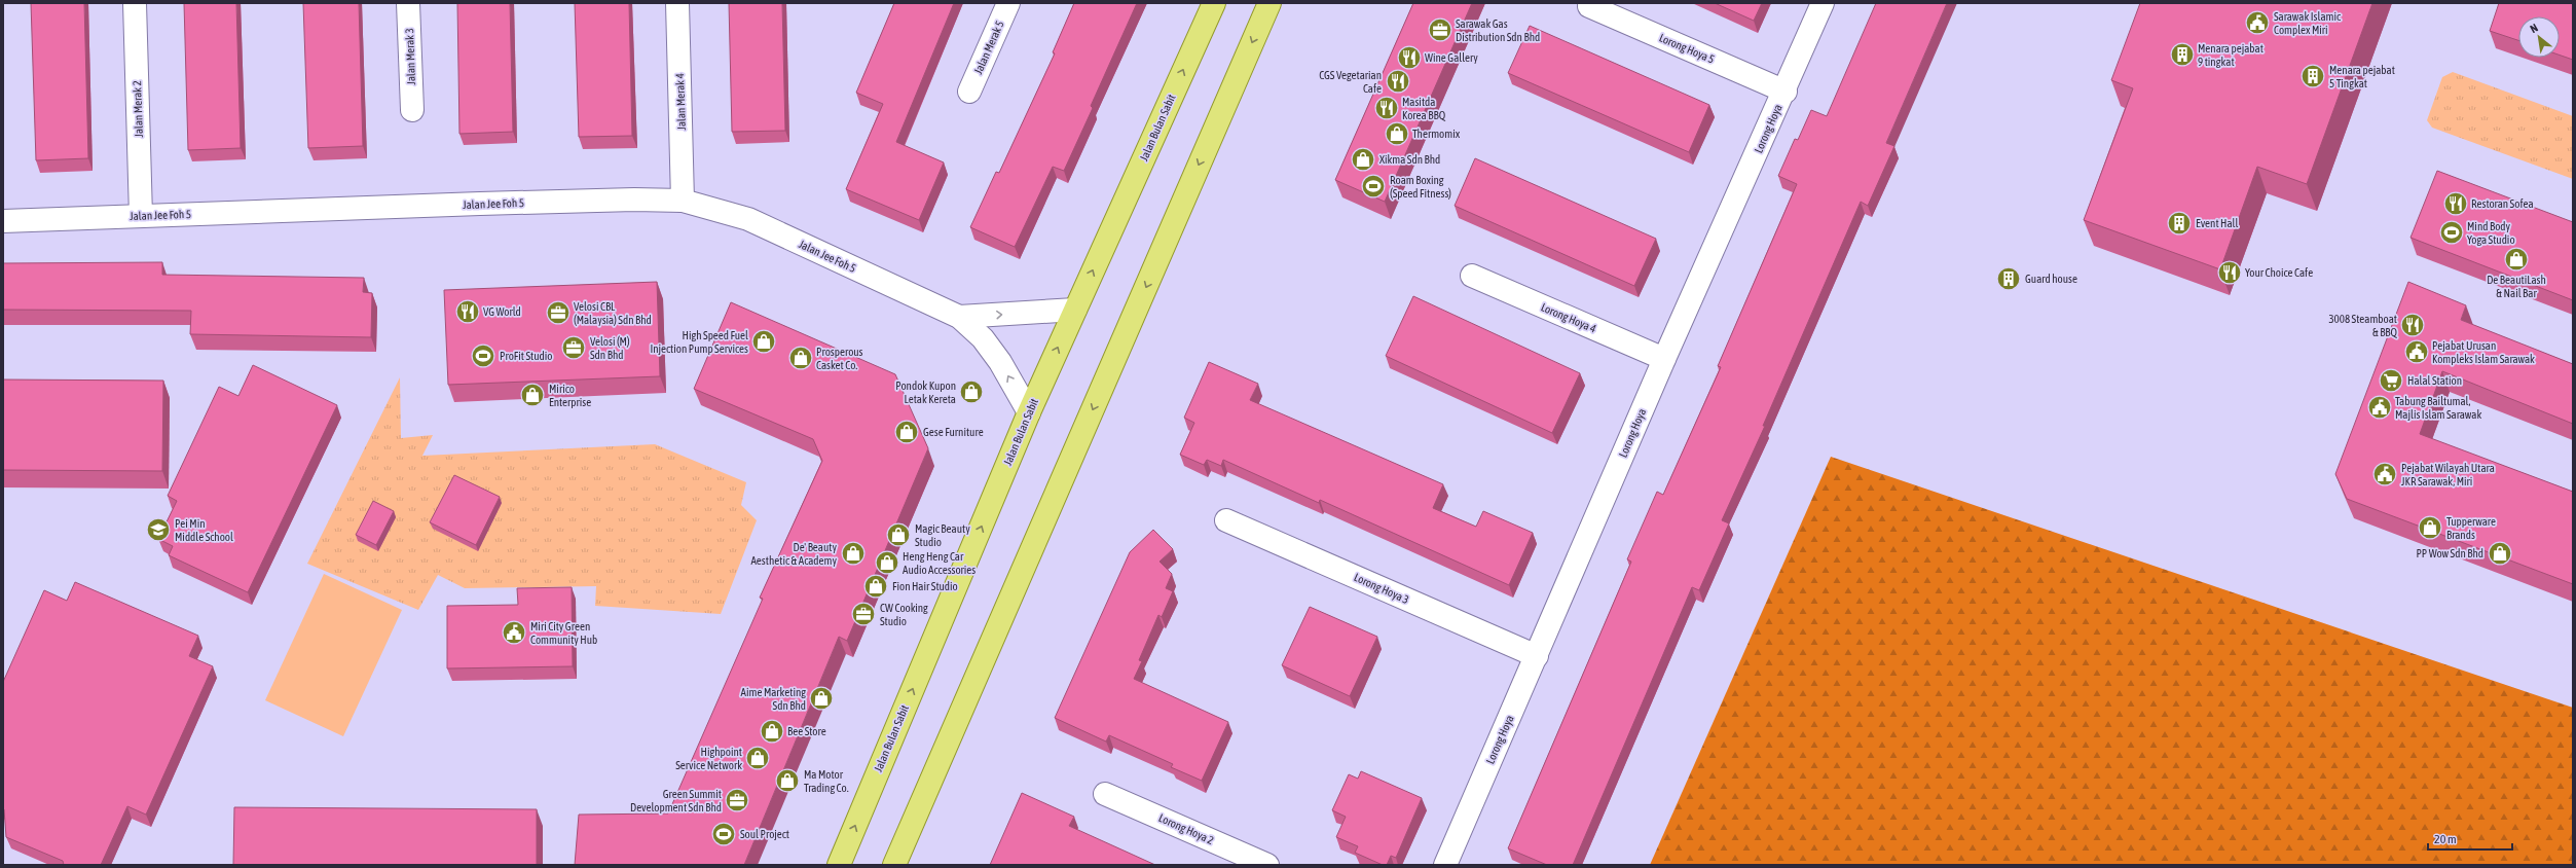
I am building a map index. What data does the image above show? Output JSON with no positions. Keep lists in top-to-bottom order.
{
  "streets": {
    "main road": ["Jalan Bulan Sabit"],
    "street": [
      "Jalan Merak 5",
      "Lorong Hoya 5",
      "Jalan Merak 3",
      "Jalan Merak 4",
      "Jalan Merak 2",
      "Lorong Hoya",
      "Jalan Jee Foh 5",
      "Lorong Hoya 4",
      "Lorong Hoya 3",
      "Lorong Hoya 2"
    ]
  },
  "crossings": [
    ["Lorong Hoya 5", "Lorong Hoya"],
    ["Jalan Merak 4", "Jalan Jee Foh 5"],
    ["Jalan Merak 2", "Jalan Jee Foh 5"],
    ["Jalan Bulan Sabit", "Jalan Jee Foh 5"],
    ["Lorong Hoya", "Lorong Hoya 4"],
    ["Lorong Hoya", "Lorong Hoya 3"]
  ],
  "places": {
    "public building": [
      "Sarawak Islamic Complex Miri",
      "Pejabat Urusan Kompleks Islam Sarawak",
      "Tabung Bailtumal, Majlis Islam Sarawak",
      "Pejabat Wilayah Utara JKR Sarawak, Miri",
      "Miri City Green Community Hub"
    ],
    "office": [
      "Sarawak Gas Distribution Sdn Bhd",
      "Velosi CBL (Malaysia) Sdn Bhd",
      "Velosi (M) Sdn Bhd",
      "CW Cooking Studio",
      "Green Summit Development Sdn Bhd"
    ],
    "building": [
      "Menara pejabat 9 tingkat",
      "Menara pejabat 5 Tingkat",
      "Event Hall",
      "Guard house"
    ],
    "restaurant": [
      "Wine Gallery",
      "CGS Vegetarian Cafe",
      "Masitda Korea BBQ",
      "Restoran Sofea",
      "Your Choice Cafe",
      "VG World",
      "3008 Steamboat & BBQ"
    ],
    "shop": [
      "Thermomix",
      "Xikma Sdn Bhd",
      "De BeautiLash & Nail Bar",
      "High Speed Fuel Injection Pump Services",
      "Prosperous Casket Co.",
      "Pondok Kupon Letak Kereta",
      "Mirico Enterprise",
      "Gese Furniture",
      "Tupperware Brands",
      "Magic Beauty Studio",
      "De' Beauty Aesthetic & Academy",
      "PP Wow Sdn Bhd",
      "Heng Heng Car Audio Accessories",
      "Fion Hair Studio",
      "Aime Marketing Sdn Bhd",
      "Bee Store",
      "Highpoint Service Network",
      "Ma Motor Trading Co."
    ],
    "sports": [
      "Roam Boxing (Speed Fitness)",
      "Mind Body Yoga Studio",
      "ProFit Studio",
      "Soul Project"
    ],
    "supermarket": ["Halal Station"],
    "school or university": ["Pei Min Middle School"]
  },
  "scale_bar": "20 m",
  "north": "top left"
}
